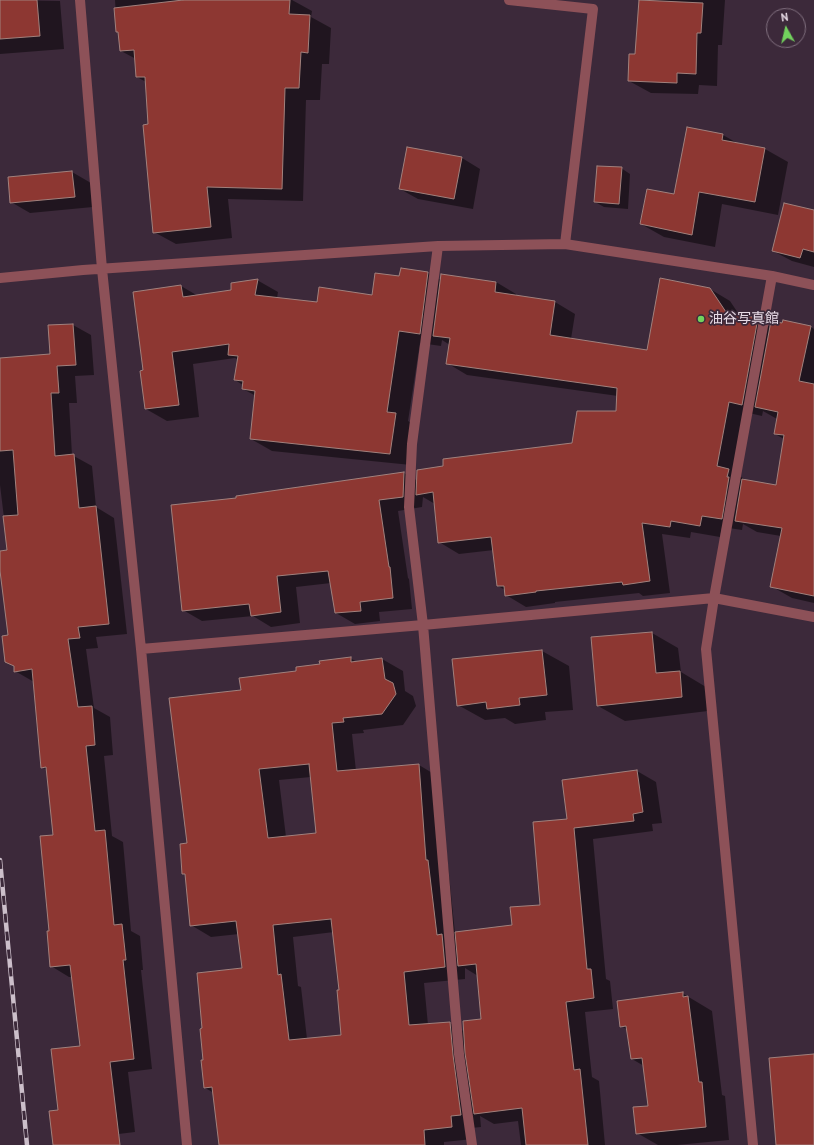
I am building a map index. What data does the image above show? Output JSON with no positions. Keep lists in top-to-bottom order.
{
  "places": ["油谷写真館"],
  "north": "top"
}
